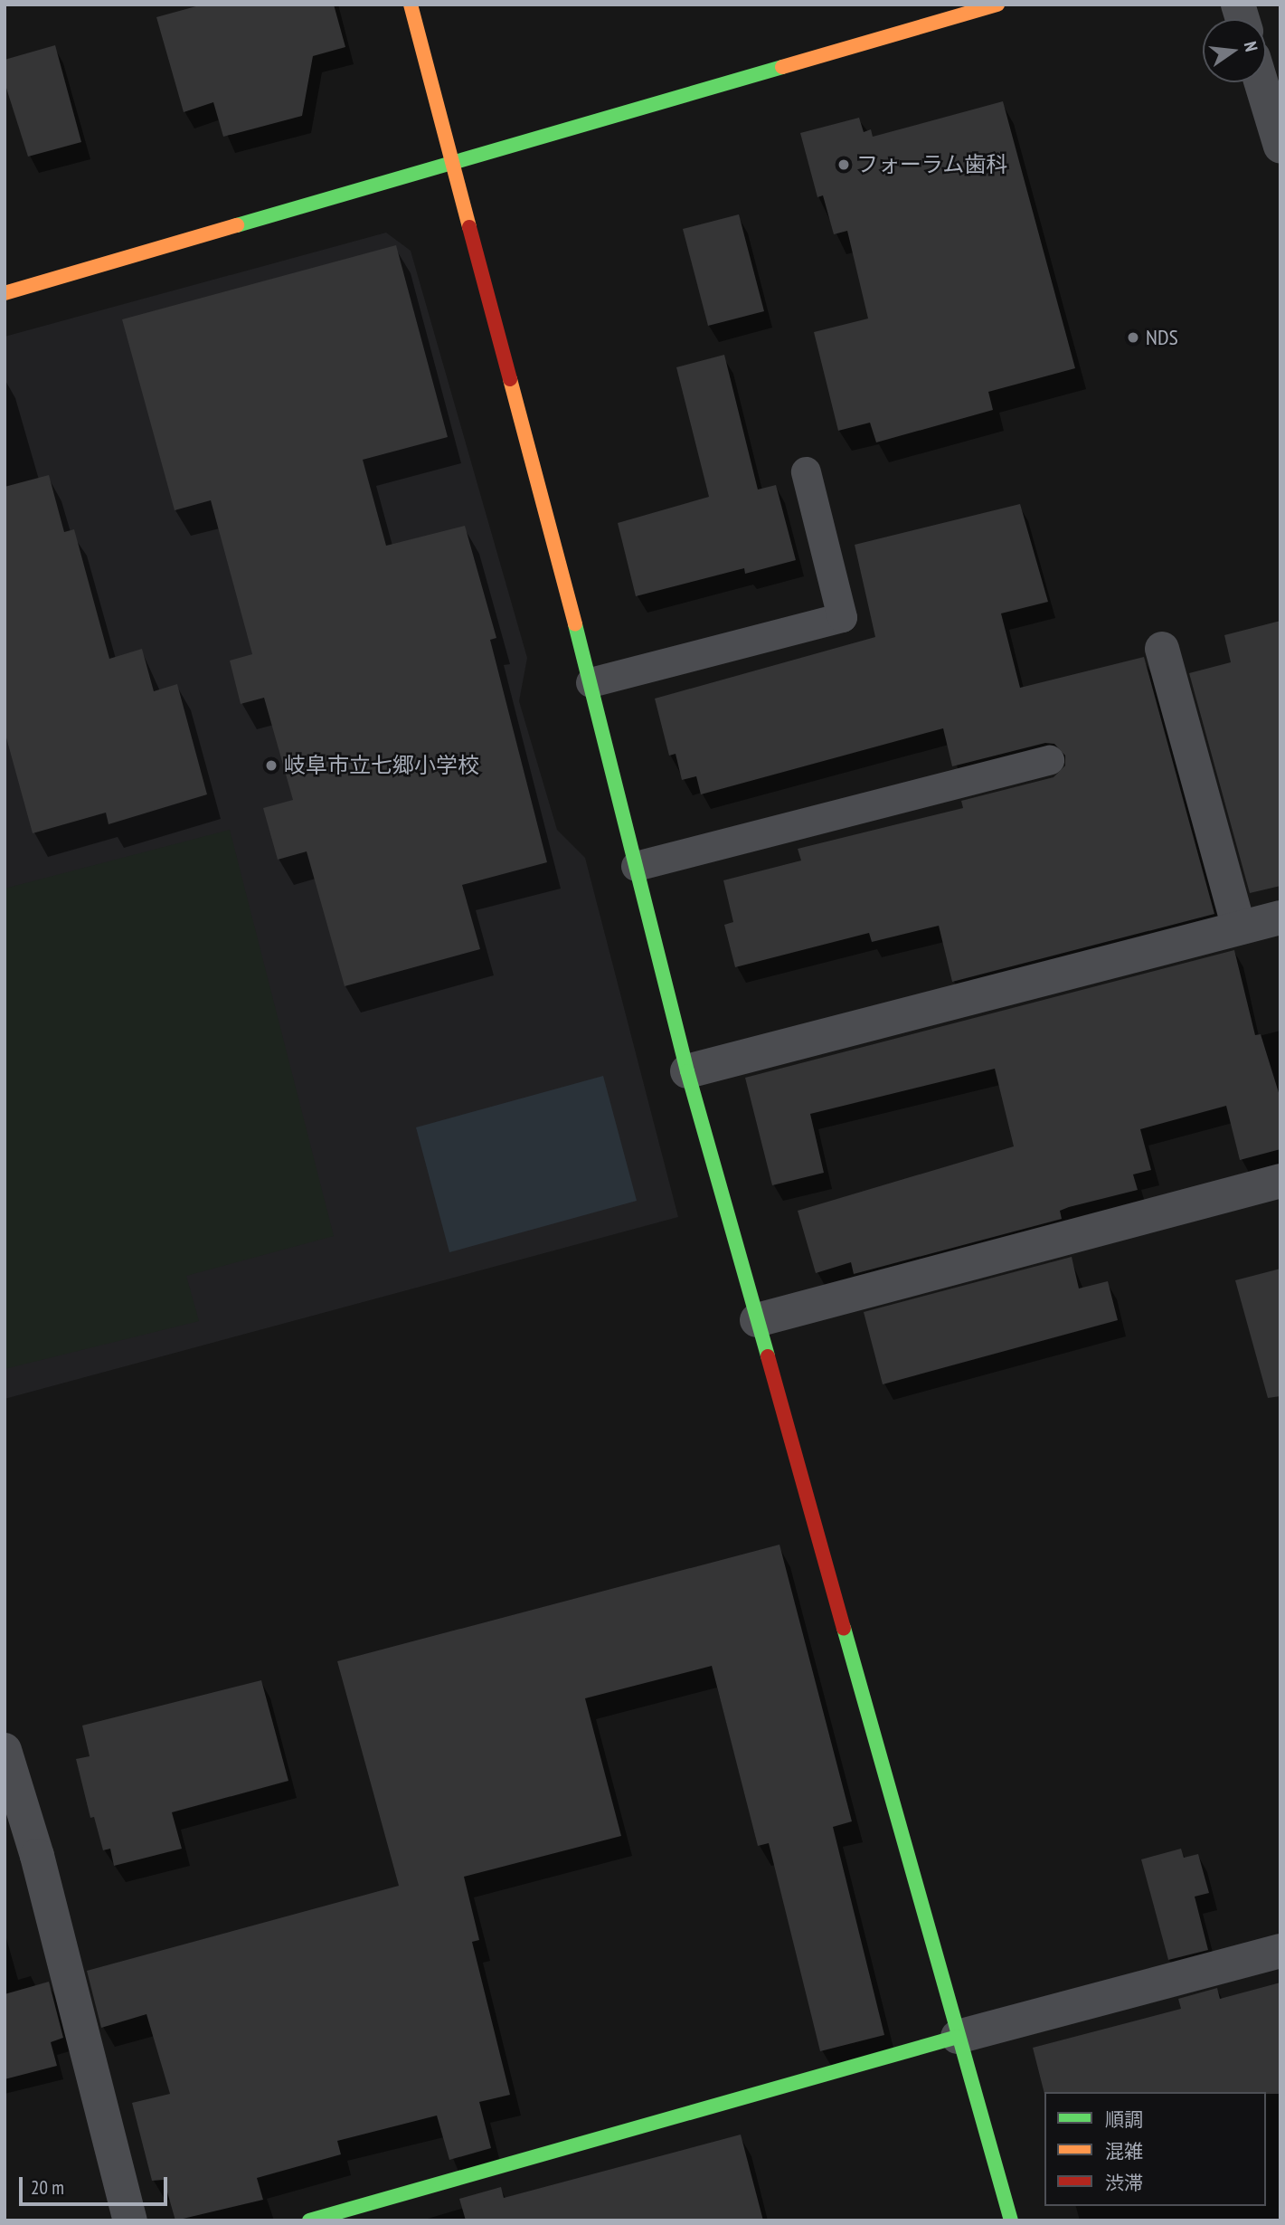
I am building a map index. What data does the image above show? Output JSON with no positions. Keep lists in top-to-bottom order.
{
  "places": ["フォーラム歯科", "NDS", "岐阜市立七郷小学校"],
  "legend": ["順調", "混雑", "渋滞"],
  "scale_bar": "20 m",
  "north": "right"
}
